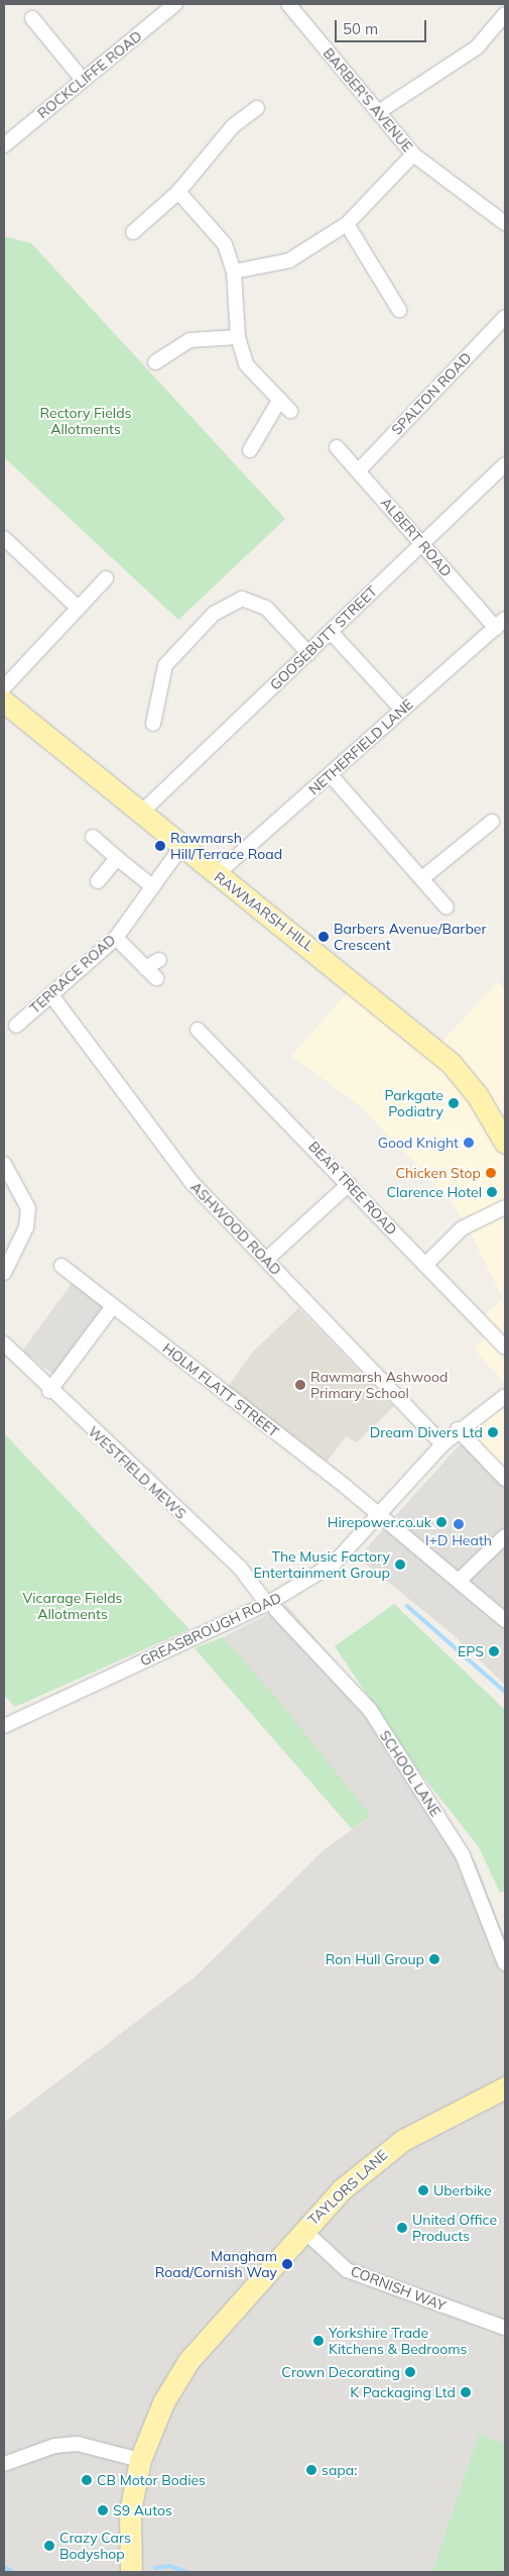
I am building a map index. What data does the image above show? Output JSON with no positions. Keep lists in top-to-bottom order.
{
  "streets": {
    "main road": ["RAWMARSH HILL", "TAYLORS LANE"],
    "street": [
      "ROCKCLIFFE ROAD",
      "BARBER'S AVENUE",
      "SPALTON ROAD",
      "ALBERT ROAD",
      "GOOSEBUTT STREET",
      "NETHERFIELD LANE",
      "TERRACE ROAD",
      "BEAR TREE ROAD",
      "ASHWOOD ROAD",
      "HOLM FLATT STREET",
      "WESTFIELD MEWS",
      "GREASBROUGH ROAD",
      "SCHOOL LANE",
      "CORNISH WAY"
    ]
  },
  "crossings": [
    ["SPALTON ROAD", "ALBERT ROAD"],
    ["ALBERT ROAD", "GOOSEBUTT STREET"],
    ["ALBERT ROAD", "NETHERFIELD LANE"],
    ["GOOSEBUTT STREET", "RAWMARSH HILL"],
    ["NETHERFIELD LANE", "RAWMARSH HILL"],
    ["RAWMARSH HILL", "TERRACE ROAD"],
    ["TERRACE ROAD", "ASHWOOD ROAD"],
    ["ASHWOOD ROAD", "GREASBROUGH ROAD"],
    ["HOLM FLATT STREET", "GREASBROUGH ROAD"],
    ["WESTFIELD MEWS", "GREASBROUGH ROAD"],
    ["WESTFIELD MEWS", "SCHOOL LANE"],
    ["GREASBROUGH ROAD", "SCHOOL LANE"],
    ["TAYLORS LANE", "CORNISH WAY"]
  ],
  "parks": ["Rectory Fields Allotments", "Vicarage Fields Allotments"],
  "places": [
    "Rawmarsh Hill/Terrace Road",
    "Barbers Avenue/Barber Crescent",
    "Parkgate Podiatry",
    "Good Knight",
    "Chicken Stop",
    "Clarence Hotel",
    "Rawmarsh Ashwood Primary School",
    "Dream Divers Ltd",
    "Hirepower.co.uk",
    "I+D Heath",
    "The Music Factory Entertainment Group",
    "EPS",
    "Ron Hull Group",
    "Uberbike",
    "United Office Products",
    "Mangham Road/Cornish Way",
    "Yorkshire Trade Kitchens & Bedrooms",
    "Crown Decorating",
    "K Packaging Ltd",
    "sapa:",
    "CB Motor Bodies",
    "S9 Autos",
    "Crazy Cars Bodyshop"
  ],
  "scale_bar": "50 m"
}
